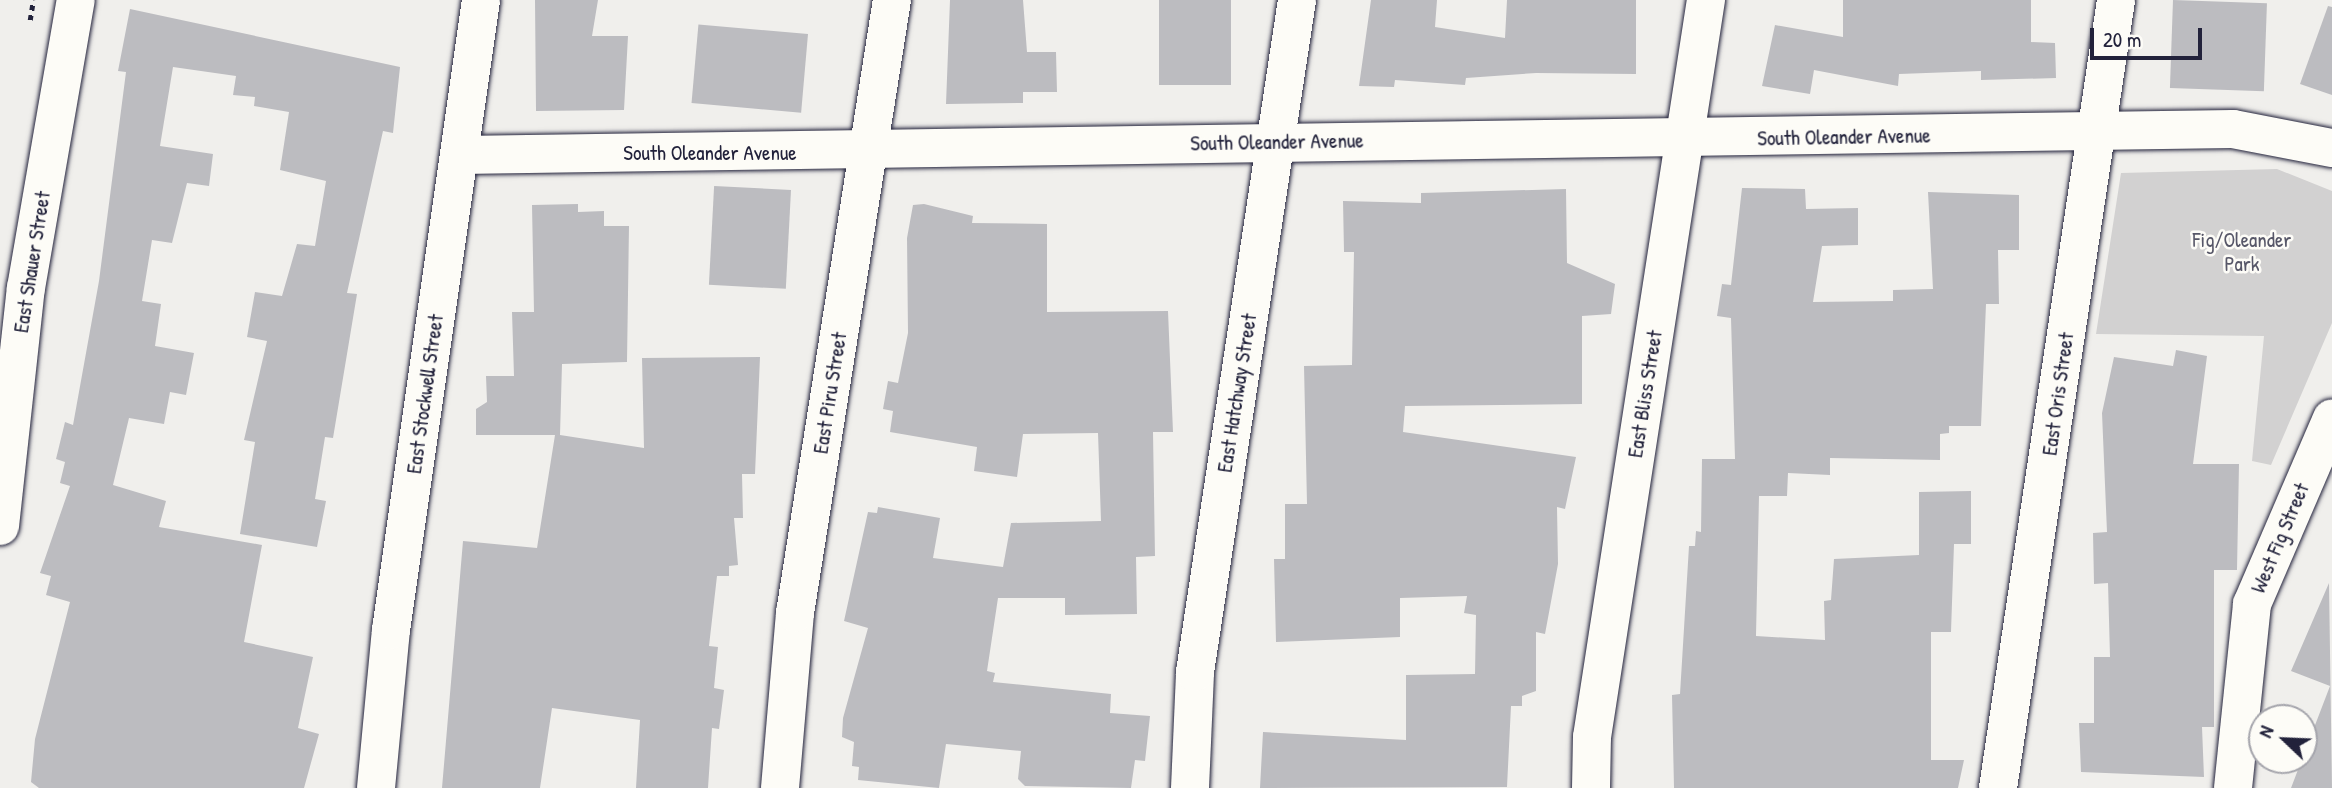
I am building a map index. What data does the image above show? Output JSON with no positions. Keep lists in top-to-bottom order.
{
  "streets": {
    "street": [
      "South Oleander Avenue",
      "East Shauer Street",
      "East Piru Street",
      "East Hatchway Street",
      "East Stockwell Street",
      "East Bliss Street",
      "East Oris Street",
      "West Fig Street"
    ]
  },
  "crossings": [
    ["South Oleander Avenue", "East Piru Street"],
    ["South Oleander Avenue", "East Hatchway Street"],
    ["South Oleander Avenue", "East Stockwell Street"],
    ["South Oleander Avenue", "East Bliss Street"],
    ["South Oleander Avenue", "East Oris Street"]
  ],
  "parks": ["Fig/Oleander Park"],
  "scale_bar": "20 m",
  "north": "top left"
}
